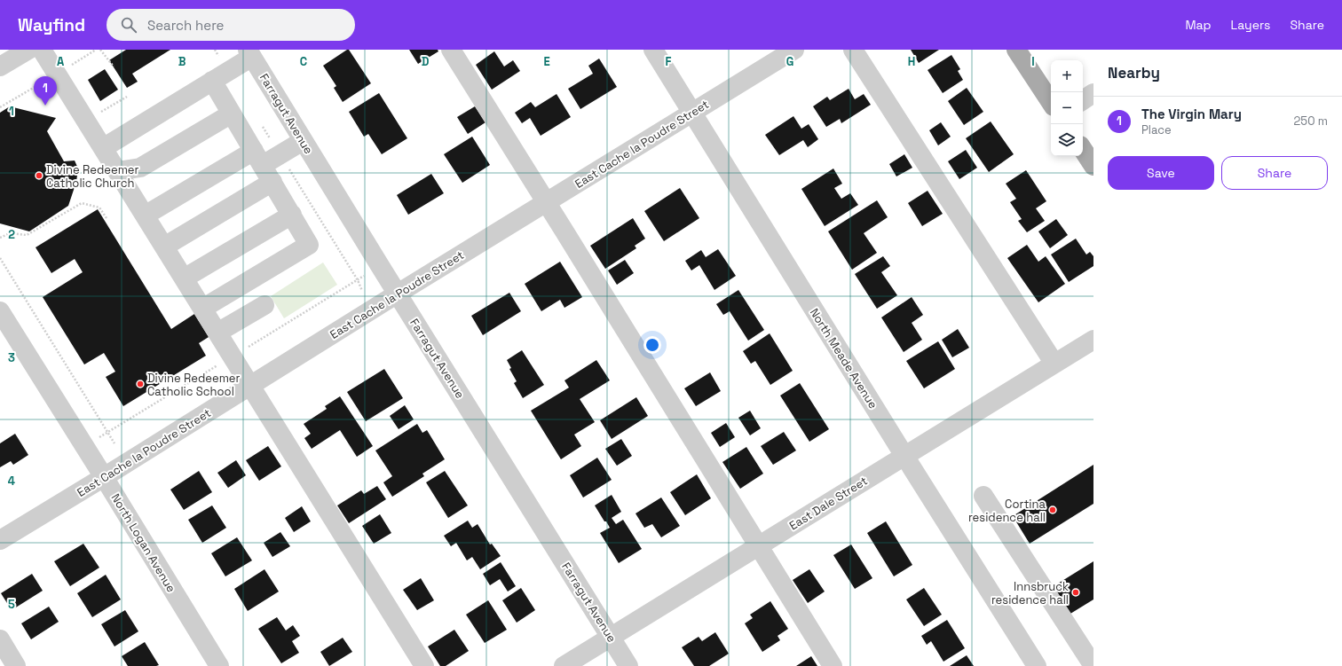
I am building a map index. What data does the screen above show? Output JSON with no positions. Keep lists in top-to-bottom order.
{
  "streets": {
    "street": [
      "Farragut Avenue",
      "East Cache la Poudre Street",
      "North Meade Avenue",
      "East Dale Street",
      "North Logan Avenue"
    ]
  },
  "crossings": [
    ["Farragut Avenue", "East Cache la Poudre Street"],
    ["Farragut Avenue", "East Dale Street"],
    ["East Cache la Poudre Street", "North Meade Avenue"],
    ["East Cache la Poudre Street", "North Logan Avenue"],
    ["North Meade Avenue", "East Dale Street"]
  ],
  "places": [
    "Divine Redeemer Catholic Church",
    "Divine Redeemer Catholic School",
    "Cortina residence hall",
    "Innsbruck residence hall"
  ],
  "page": {
    "header": "Wayfind",
    "search": "Search here",
    "nav": ["Map", "Layers", "Share"],
    "heading": "Nearby",
    "map_buttons": ["+", "−"],
    "pins": "1",
    "list": [
      {
        "mark": "1",
        "name": "The Virgin Mary",
        "note": "Place",
        "value": "250 m"
      }
    ],
    "buttons": ["Save", "Share"]
  },
  "grid": {
    "columns": [
      "A",
      "B",
      "C",
      "D",
      "E",
      "F",
      "G",
      "H",
      "I"
    ],
    "rows": [
      "1",
      "2",
      "3",
      "4",
      "5"
    ]
  }
}
